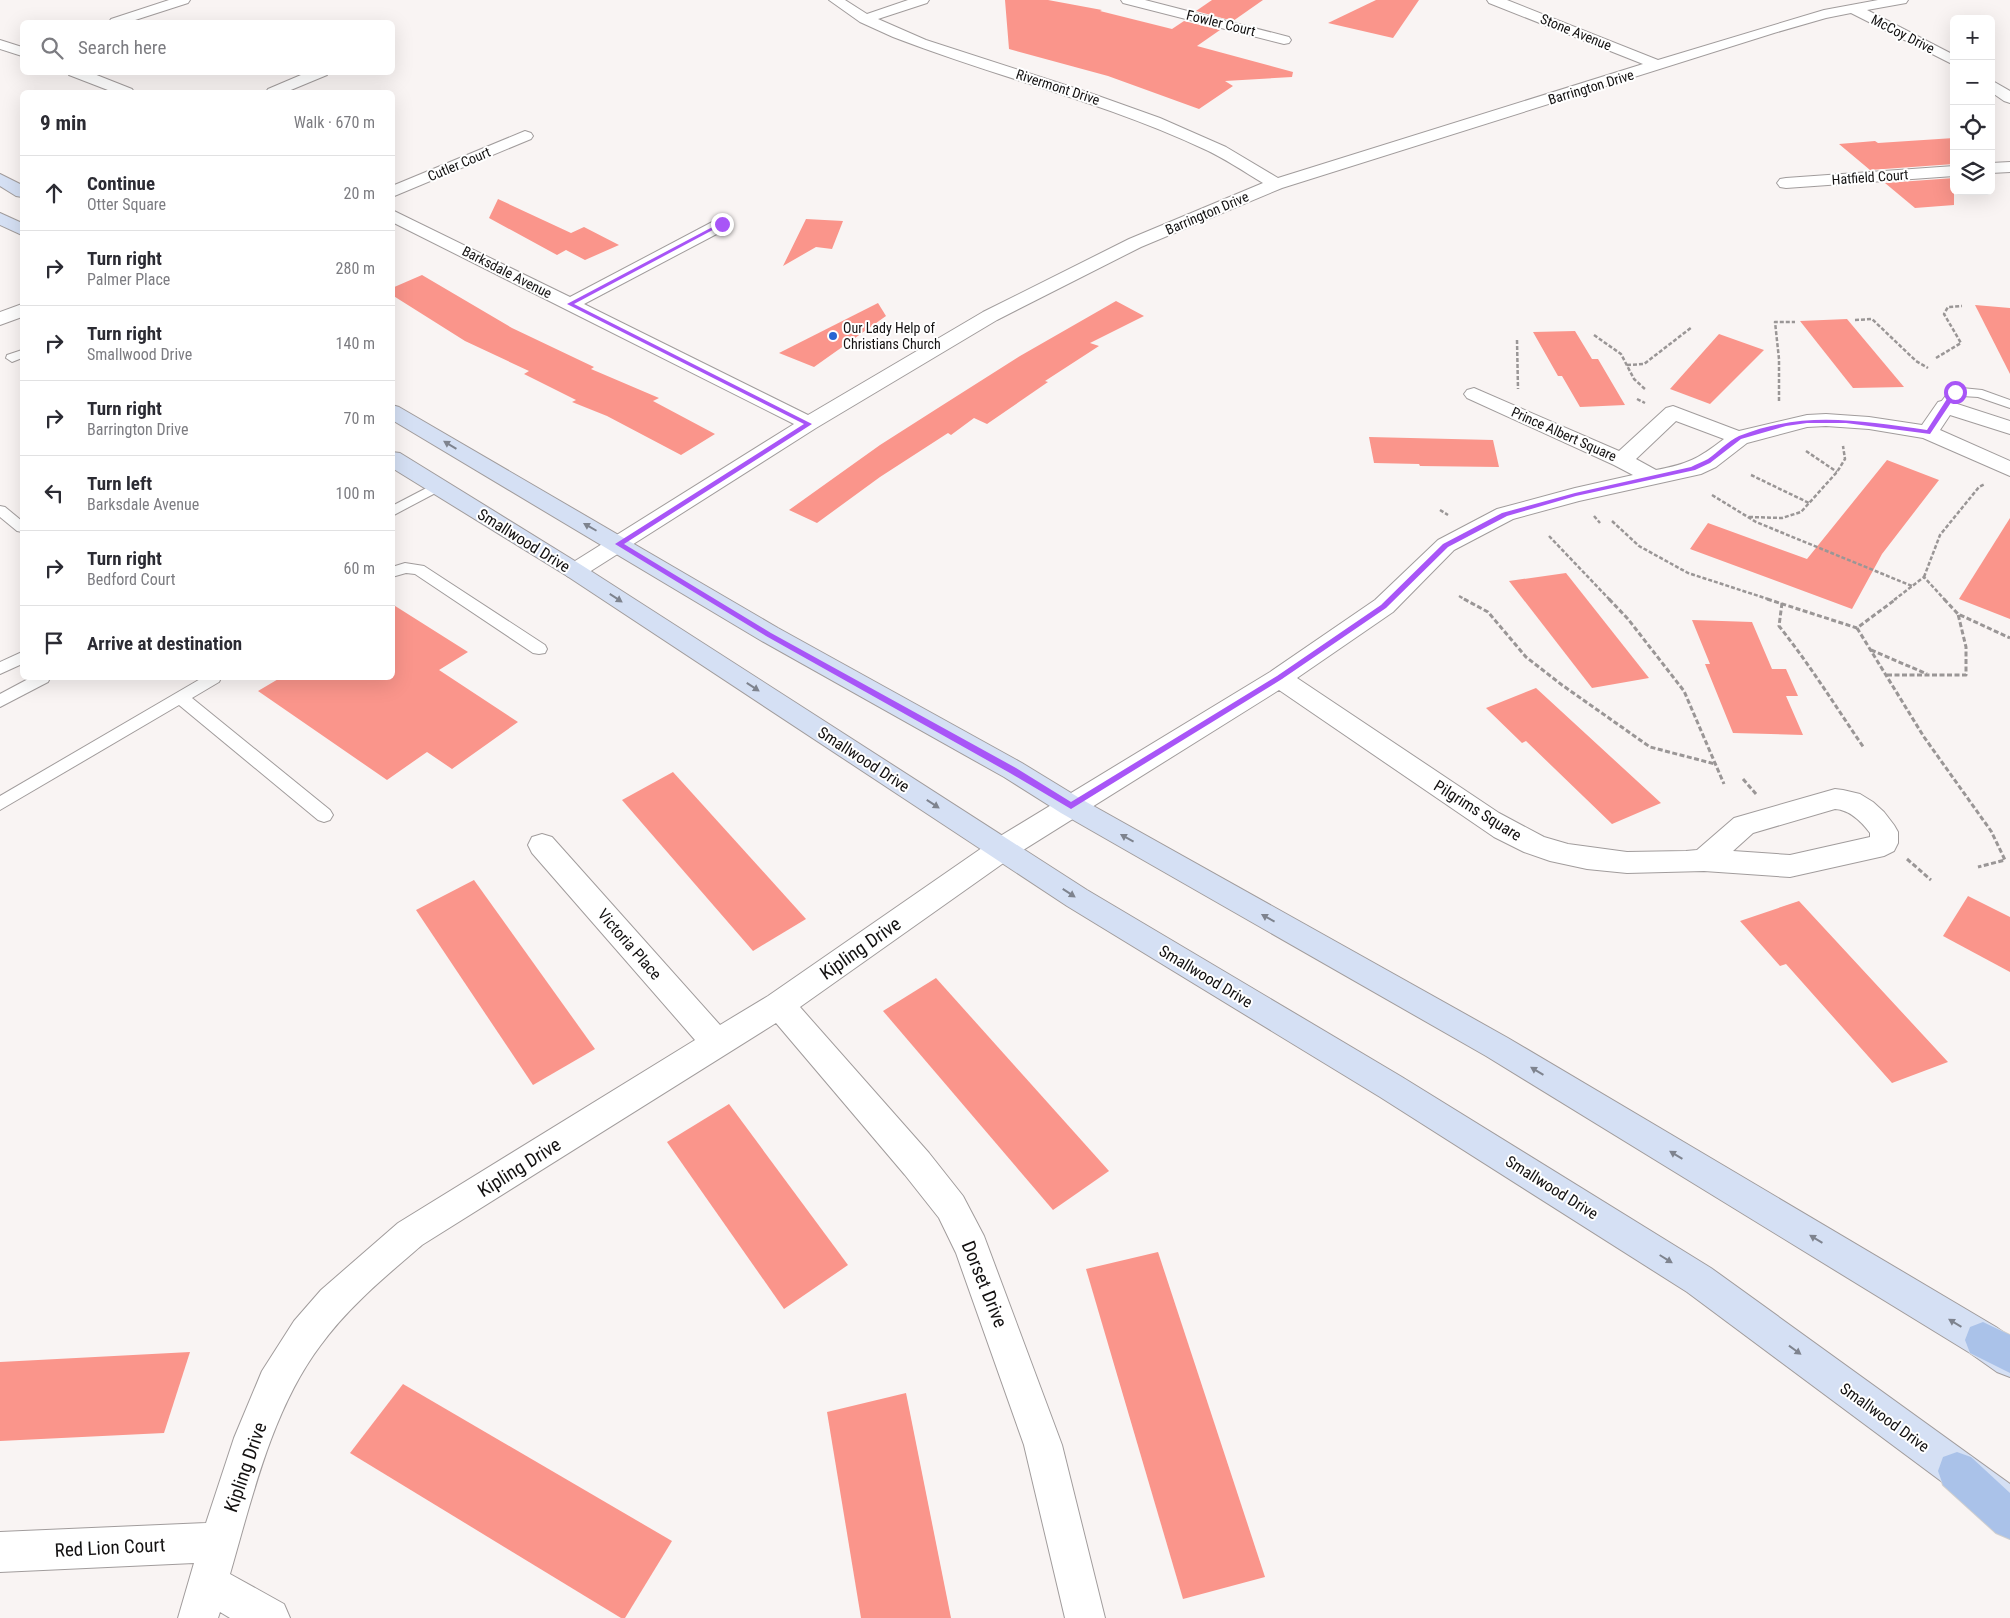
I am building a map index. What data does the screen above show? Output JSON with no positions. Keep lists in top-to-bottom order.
{
  "streets": {
    "main road": ["Smallwood Drive"],
    "street": [
      "Fowler Court",
      "Stone Avenue",
      "McCoy Drive",
      "Rivermont Drive",
      "Barrington Drive",
      "Cutler Court",
      "Hatfield Court",
      "Barksdale Avenue",
      "Prince Albert Square",
      "Pilgrims Square",
      "Victoria Place",
      "Kipling Drive",
      "Dorset Drive",
      "Red Lion Court"
    ]
  },
  "crossings": [
    ["Stone Avenue", "Barrington Drive"],
    ["McCoy Drive", "Barrington Drive"],
    ["Rivermont Drive", "Barrington Drive"],
    ["Barrington Drive", "Barksdale Avenue"],
    ["Barrington Drive", "Smallwood Drive"],
    ["Prince Albert Square", "Kipling Drive"],
    ["Smallwood Drive", "Kipling Drive"],
    ["Pilgrims Square", "Kipling Drive"],
    ["Victoria Place", "Kipling Drive"],
    ["Kipling Drive", "Dorset Drive"],
    ["Kipling Drive", "Red Lion Court"]
  ],
  "places": ["Our Lady Help of Christians Church"],
  "page": {
    "map_buttons": ["+", "−"],
    "search": "Search here",
    "heading": ["9 min", "Walk · 670 m"],
    "list": [
      ["Continue", "Otter Square", "20 m"],
      ["Turn right", "Palmer Place", "280 m"],
      ["Turn right", "Smallwood Drive", "140 m"],
      ["Turn right", "Barrington Drive", "70 m"],
      ["Turn left", "Barksdale Avenue", "100 m"],
      ["Turn right", "Bedford Court", "60 m"],
      "Arrive at destination"
    ]
  }
}
